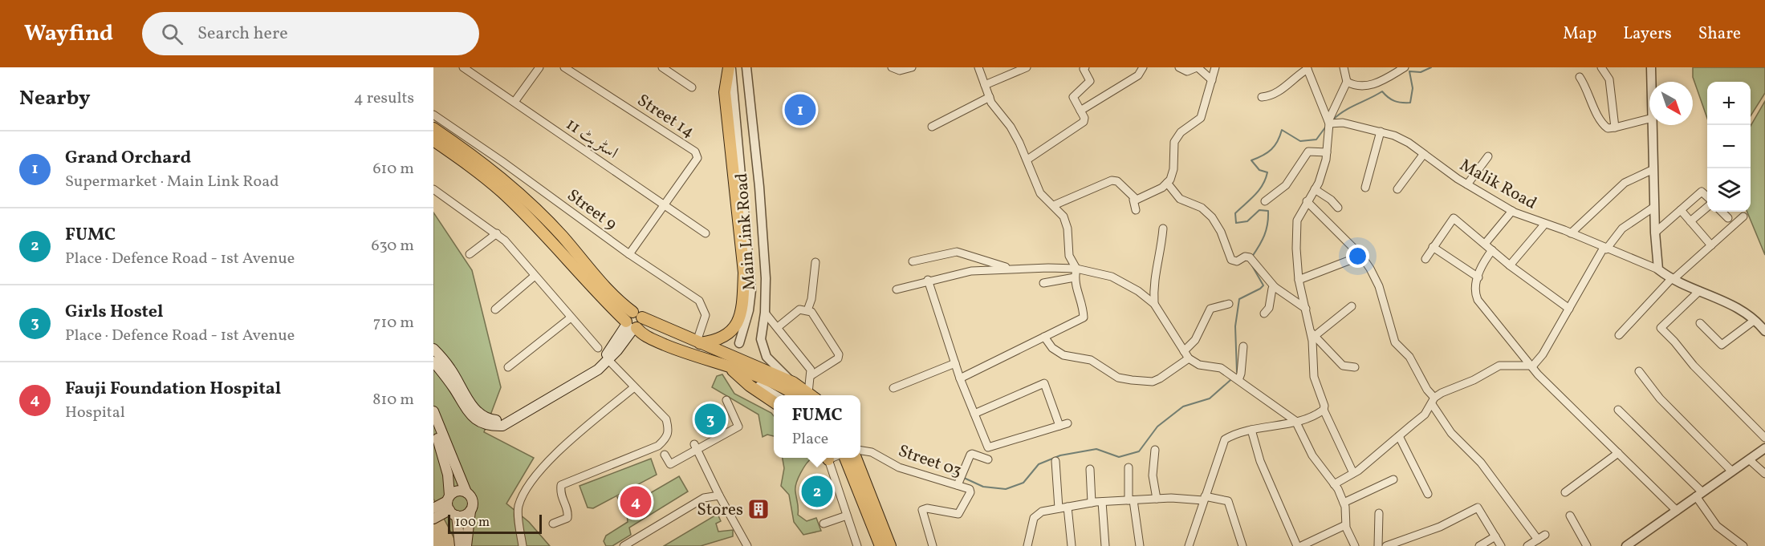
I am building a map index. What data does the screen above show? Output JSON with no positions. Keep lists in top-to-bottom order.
{
  "streets": {
    "street": [
      "Street 14",
      "اسٹریٹ 11",
      "Malik Road",
      "Street 9",
      "Main Link Road",
      "Street 03"
    ]
  },
  "crossings": [
    ["Street 14", "اسٹریٹ 11"],
    ["Street 14", "Street 9"]
  ],
  "places": {
    "building": ["Stores"]
  },
  "scale_bar": "100 m",
  "north": "bottom right",
  "page": {
    "header": "Wayfind",
    "search": "Search here",
    "nav": ["Map", "Layers", "Share"],
    "heading": ["Nearby", "4 results"],
    "map_buttons": ["+", "−"],
    "pins": [
      "1",
      "3",
      "2",
      "4"
    ],
    "list": [
      {
        "mark": "1",
        "name": "Grand Orchard",
        "note": "Supermarket · Main Link Road",
        "value": "610 m"
      },
      {
        "mark": "2",
        "name": "FUMC",
        "note": "Place · Defence Road - 1st Avenue",
        "value": "630 m"
      },
      {
        "mark": "3",
        "name": "Girls Hostel",
        "note": "Place · Defence Road - 1st Avenue",
        "value": "710 m"
      },
      {
        "mark": "4",
        "name": "Fauji Foundation Hospital",
        "note": "Hospital",
        "value": "810 m"
      }
    ],
    "popup": ["FUMC", "Place"],
    "scale": "100 m"
  }
}
